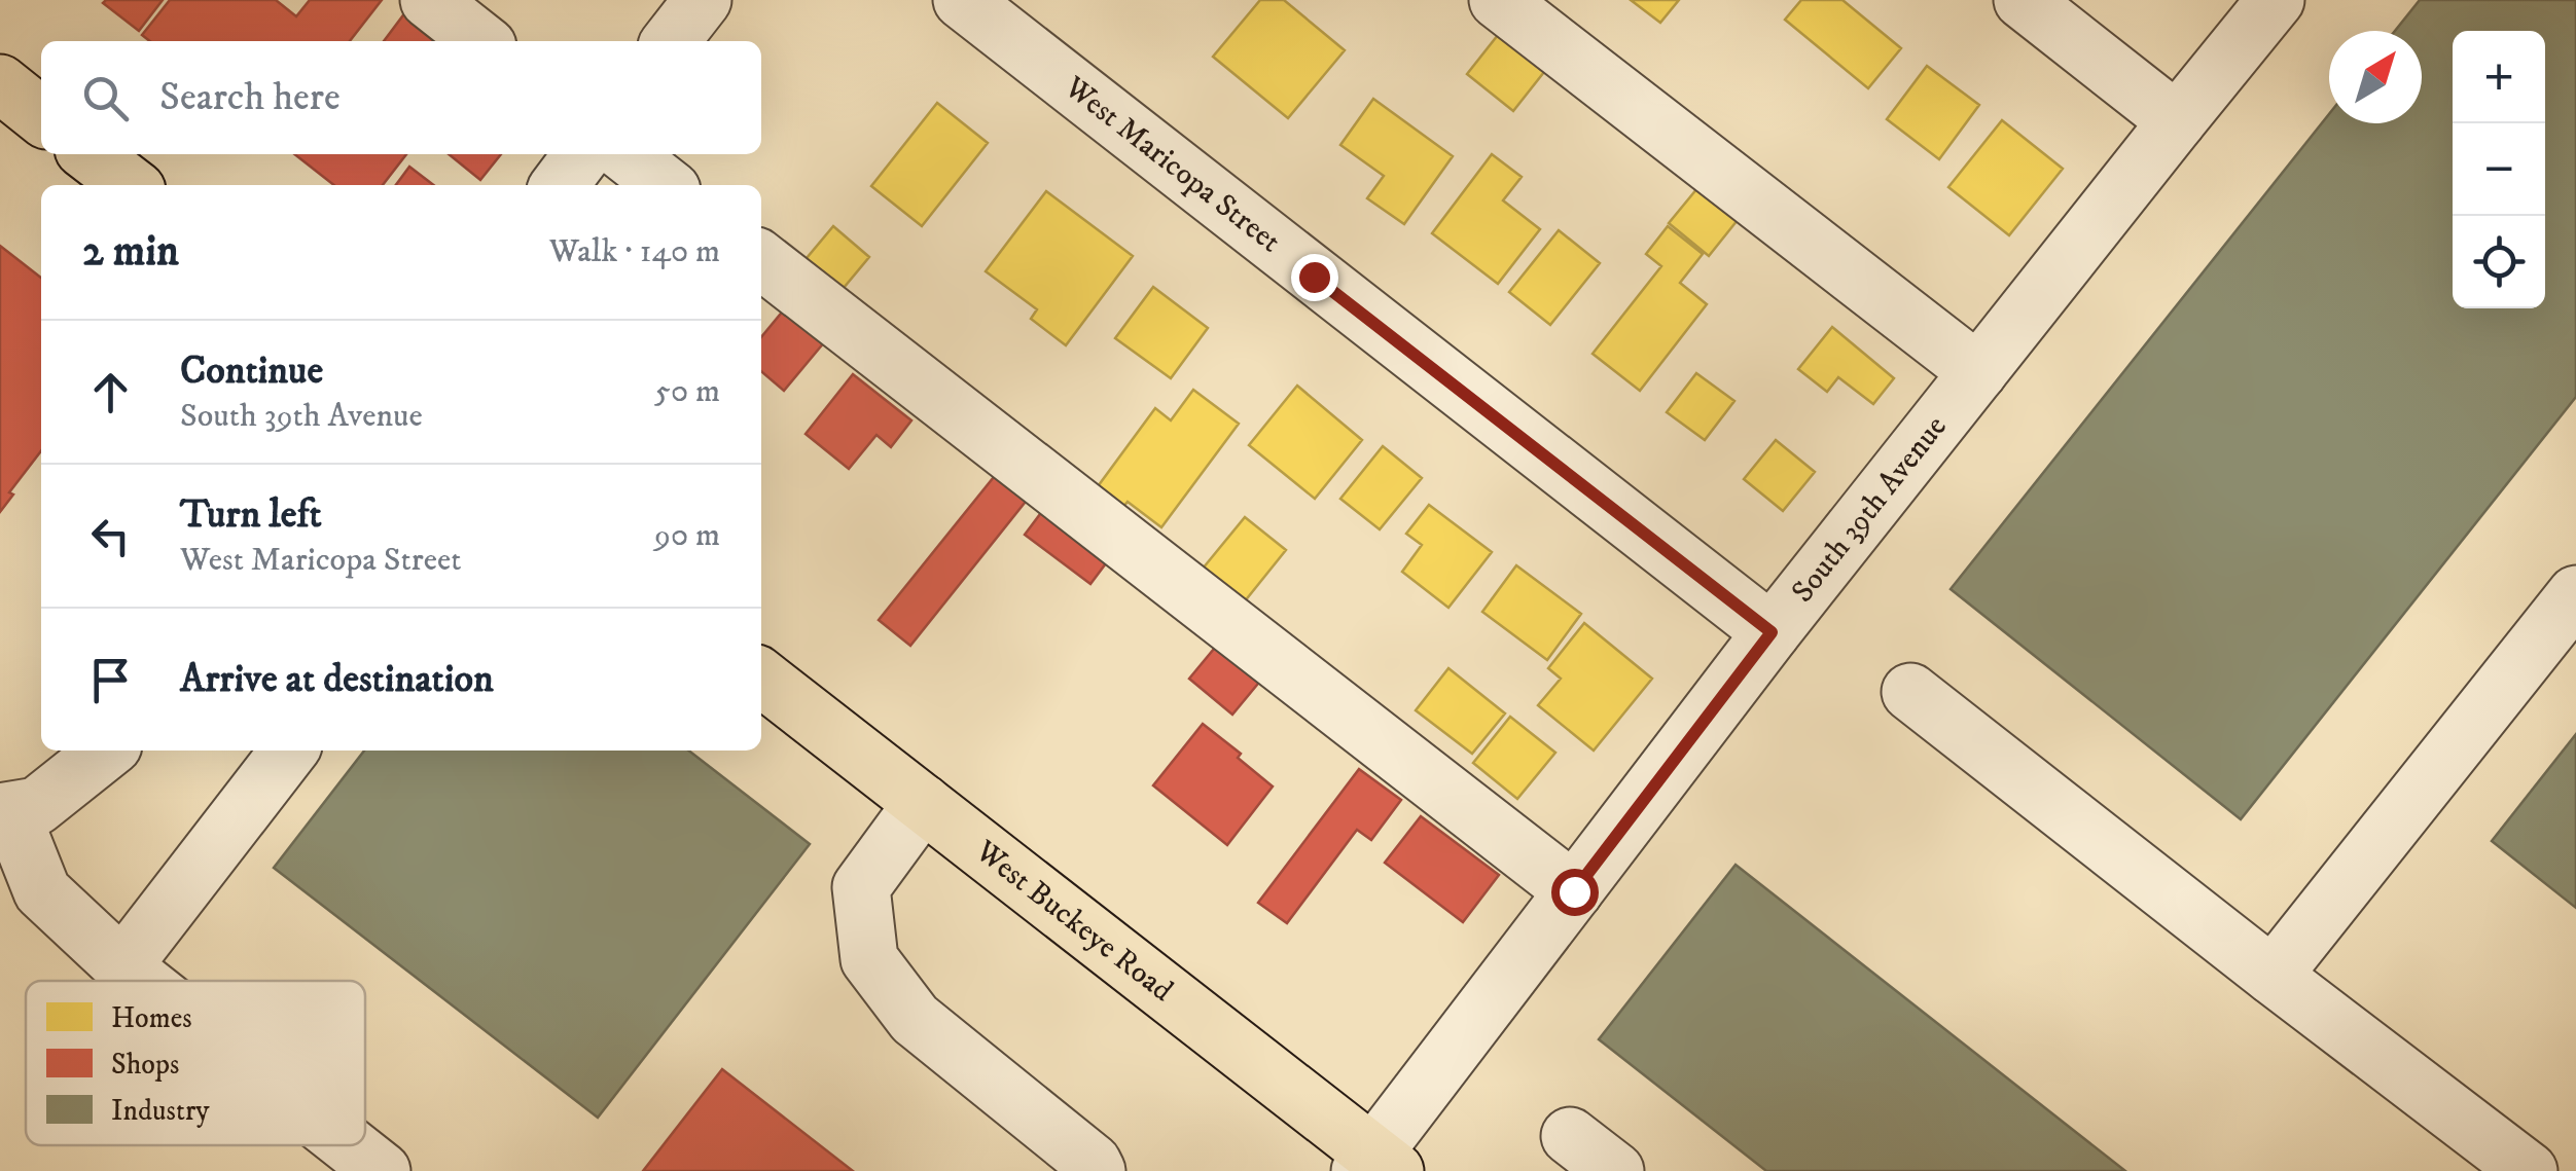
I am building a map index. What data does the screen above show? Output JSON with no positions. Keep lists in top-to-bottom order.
{
  "streets": {
    "main road": ["West Buckeye Road"],
    "street": ["West Maricopa Street", "South 39th Avenue"]
  },
  "crossings": [
    ["West Maricopa Street", "South 39th Avenue"],
    ["South 39th Avenue", "West Buckeye Road"]
  ],
  "legend": ["Homes", "Shops", "Industry"],
  "north": "top right",
  "page": {
    "map_buttons": ["+", "−"],
    "search": "Search here",
    "heading": ["2 min", "Walk · 140 m"],
    "list": [
      ["Continue", "South 39th Avenue", "50 m"],
      ["Turn left", "West Maricopa Street", "90 m"],
      "Arrive at destination"
    ]
  }
}
